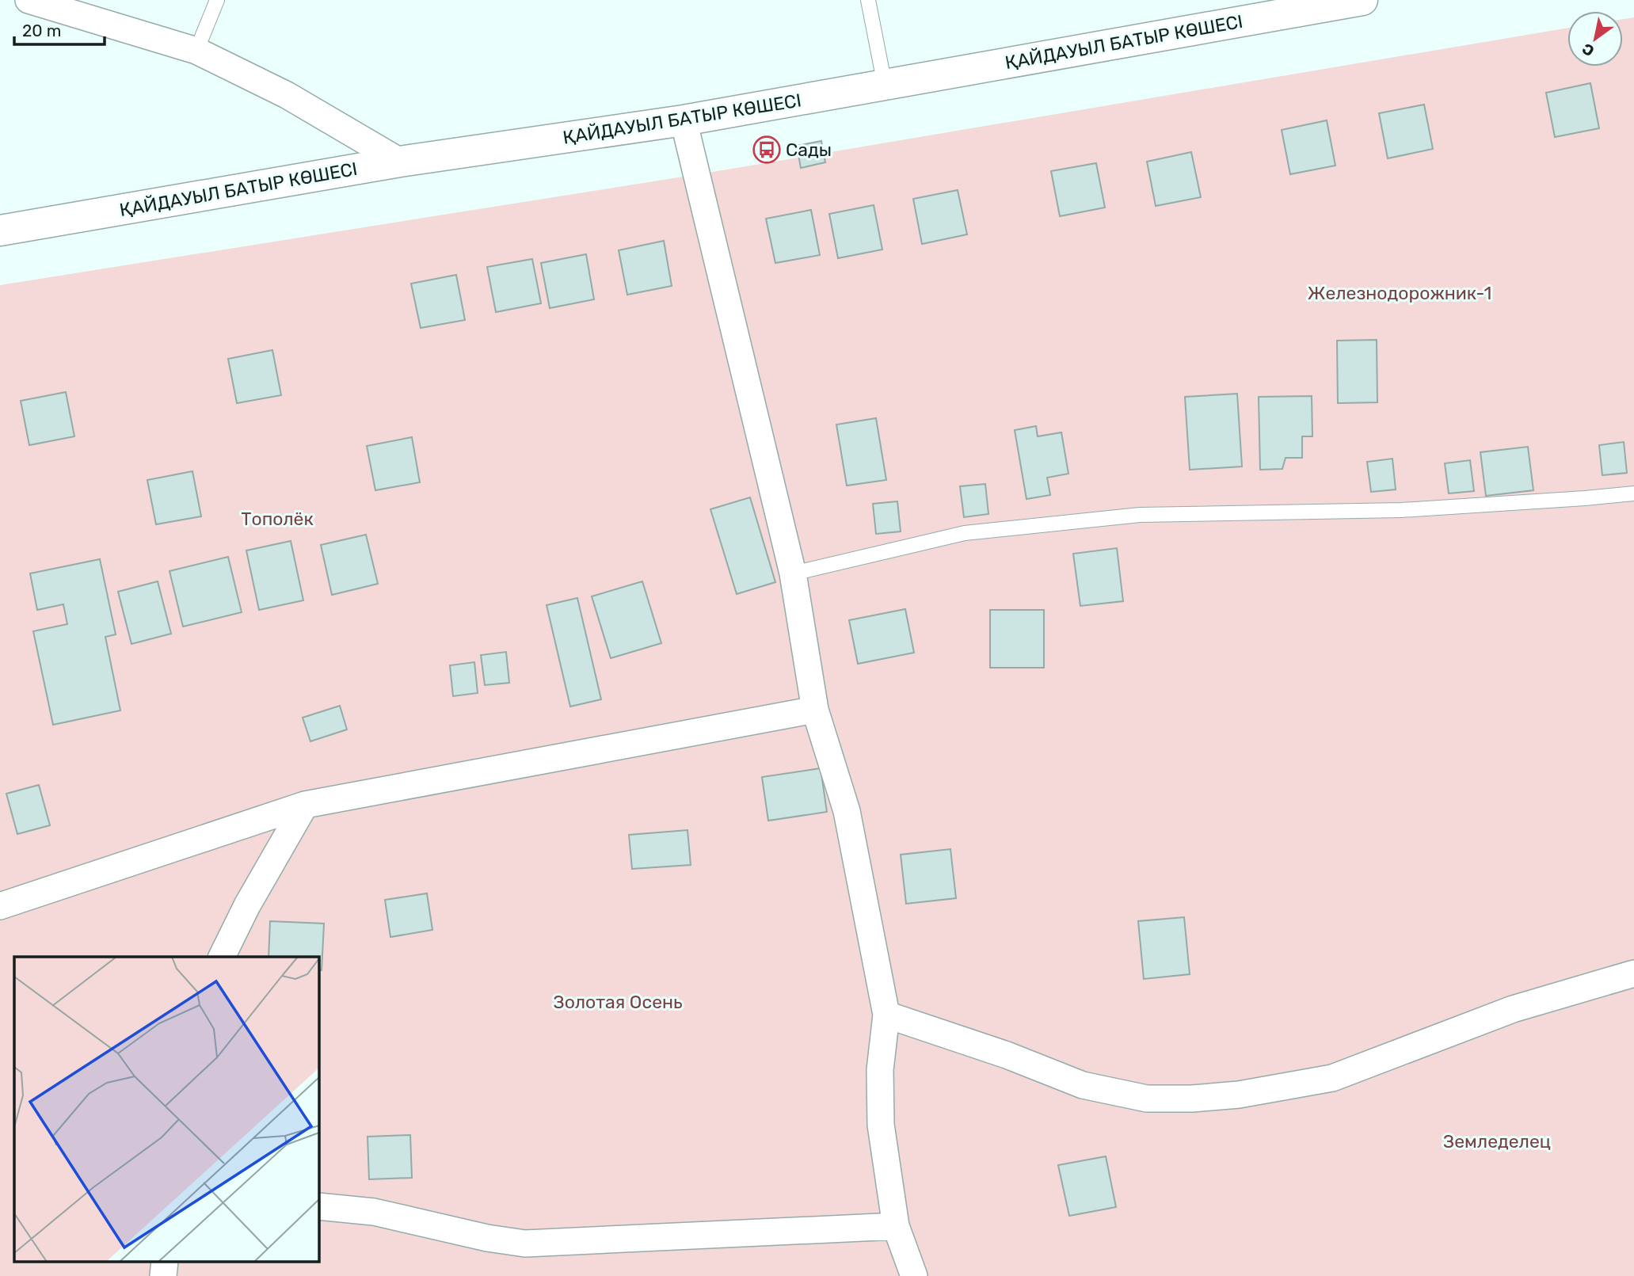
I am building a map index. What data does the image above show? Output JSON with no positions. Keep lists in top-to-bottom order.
{
  "streets": {
    "street": ["ҚАЙДАУЫЛ БАТЫР КӨШЕСІ"]
  },
  "parks": [
    "Железнодорожник-1",
    "Тополёк",
    "Золотая Осень",
    "Земледелец"
  ],
  "places": {
    "bus stop": ["Сады"]
  },
  "scale_bar": "20 m",
  "north": "bottom left"
}
